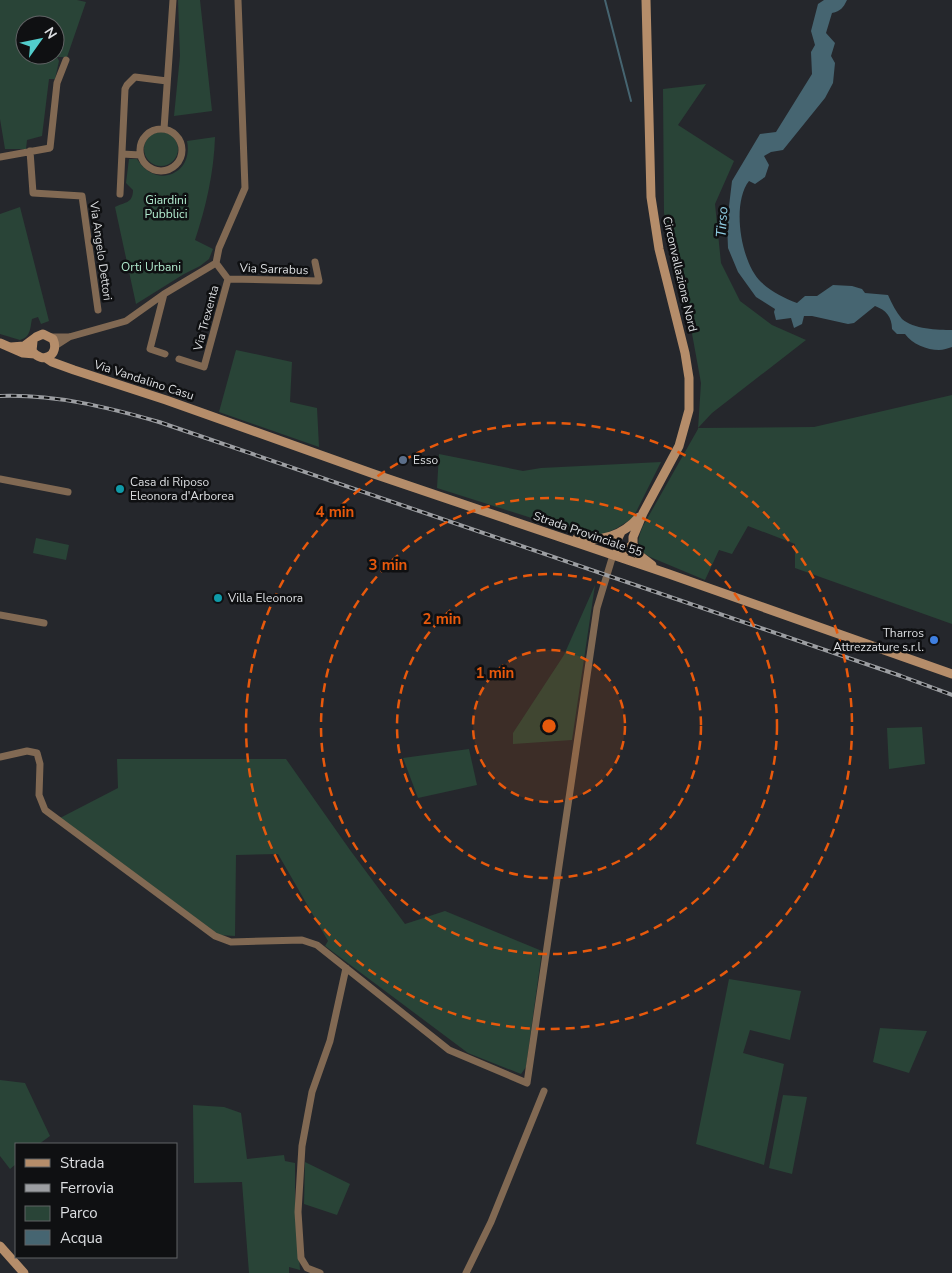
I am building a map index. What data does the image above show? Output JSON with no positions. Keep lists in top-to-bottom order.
{
  "streets": {
    "main road": ["Circonvallazione Nord", "Via Vandalino Casu", "Strada Provinciale 55"],
    "street": ["Via Angelo Dettori", "Via Sarrabus", "Via Trexenta"]
  },
  "crossings": [
    ["Via Sarrabus", "Via Trexenta"],
    ["Via Vandalino Casu", "Strada Provinciale 55"]
  ],
  "water": ["Tirso"],
  "parks": ["Giardini Pubblici", "Orti Urbani"],
  "places": [
    "Esso",
    "Casa di Riposo Eleonora d'Arborea",
    "Villa Eleonora",
    "Tharros Attrezzature s.r.l."
  ],
  "legend": [
    "Strada",
    "Ferrovia",
    "Parco",
    "Acqua"
  ],
  "north": "top right",
  "rings": [
    "4 min",
    "3 min",
    "2 min",
    "1 min"
  ]
}
